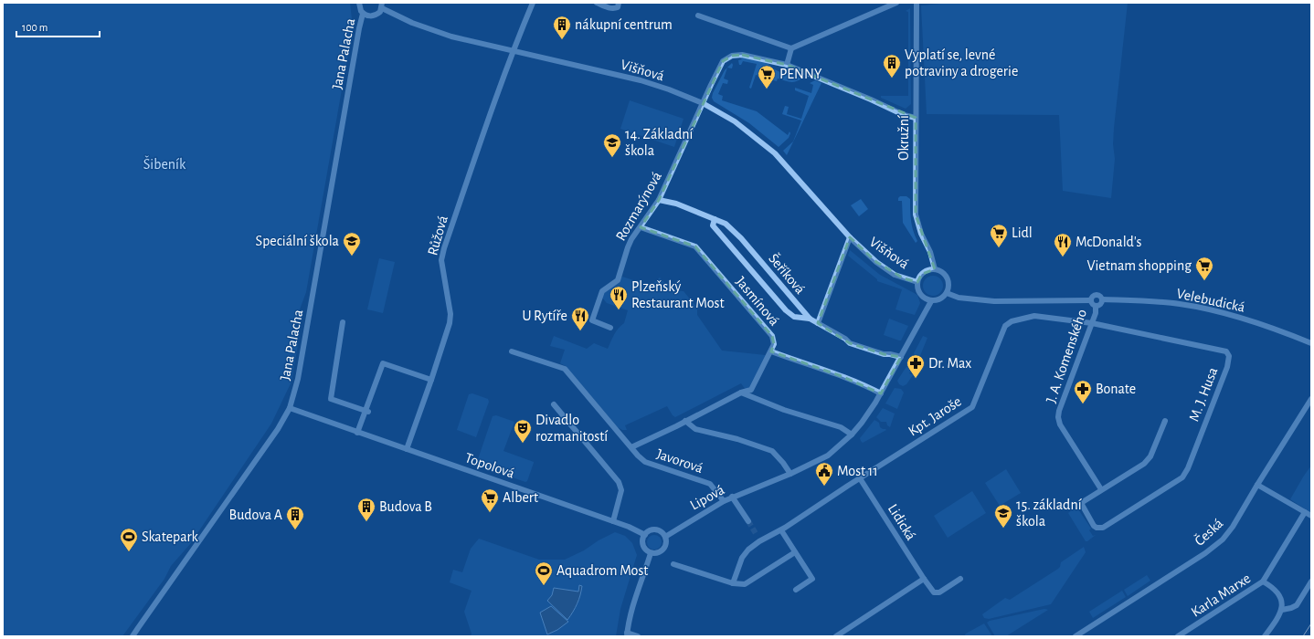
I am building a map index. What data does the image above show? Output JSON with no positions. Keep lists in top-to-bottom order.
{
  "streets": {
    "street": [
      "Jana Palacha",
      "Višňová",
      "Okružní",
      "Rozmarýnová",
      "Růžová",
      "Šeříková",
      "Velebudická",
      "Jasmínová",
      "J. A. Komenského",
      "M. J. Husa",
      "Kpt. Jaroše",
      "Javorová",
      "Topolová",
      "Lipová",
      "Lidická",
      "Česká",
      "Karla Marxe"
    ]
  },
  "crossings": [
    ["Jana Palacha", "Višňová"],
    ["Jana Palacha", "Topolová"],
    ["Višňová", "Okružní"],
    ["Višňová", "Rozmarýnová"],
    ["Višňová", "Růžová"],
    ["Višňová", "Šeříková"],
    ["Višňová", "Lipová"],
    ["Okružní", "Rozmarýnová"],
    ["Okružní", "Lipová"],
    ["Rozmarýnová", "Šeříková"],
    ["Rozmarýnová", "Jasmínová"],
    ["Růžová", "Topolová"],
    ["Šeříková", "Lipová"],
    ["Velebudická", "J. A. Komenského"],
    ["Jasmínová", "Javorová"],
    ["J. A. Komenského", "M. J. Husa"],
    ["J. A. Komenského", "Kpt. Jaroše"],
    ["M. J. Husa", "Kpt. Jaroše"],
    ["Kpt. Jaroše", "Lidická"],
    ["Javorová", "Lipová"],
    ["Topolová", "Lipová"]
  ],
  "parks": ["Šibeník"],
  "places": {
    "building": [
      "nákupní centrum",
      "Vyplatí se, levné potraviny a drogerie",
      "Budova B",
      "Budova A"
    ],
    "supermarket": [
      "PENNY",
      "Lidl",
      "Vietnam shopping",
      "Albert"
    ],
    "school or university": ["14. Základní škola", "Speciální škola", "15. základní škola"],
    "restaurant": ["McDonald's", "Plzeňský Restaurant Most", "U Rytíře"],
    "pharmacy": ["Dr. Max", "Bonate"],
    "theatre": ["Divadlo rozmanitostí"],
    "public building": ["Most 11"],
    "sports": ["Skatepark", "Aquadrom Most"]
  },
  "scale_bar": "100 m"
}
